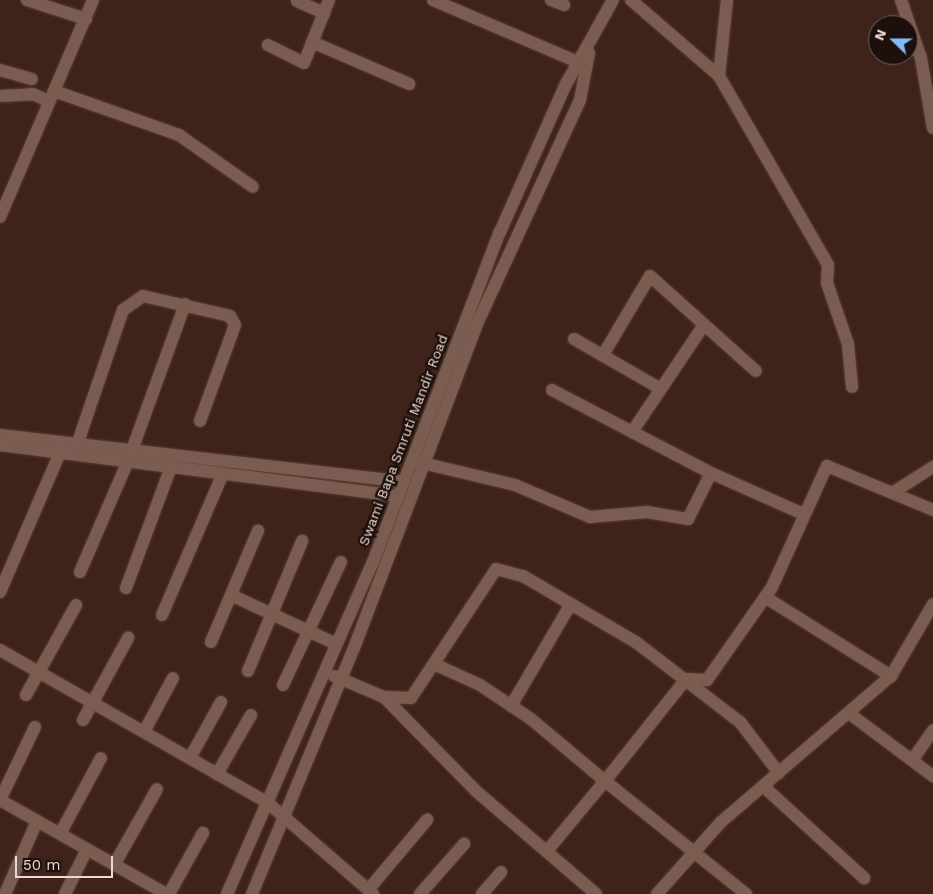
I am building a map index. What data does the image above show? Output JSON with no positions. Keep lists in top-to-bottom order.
{
  "streets": {
    "street": ["Swami Bapa Smruti Mandir Road"]
  },
  "scale_bar": "50 m",
  "north": "left"
}
